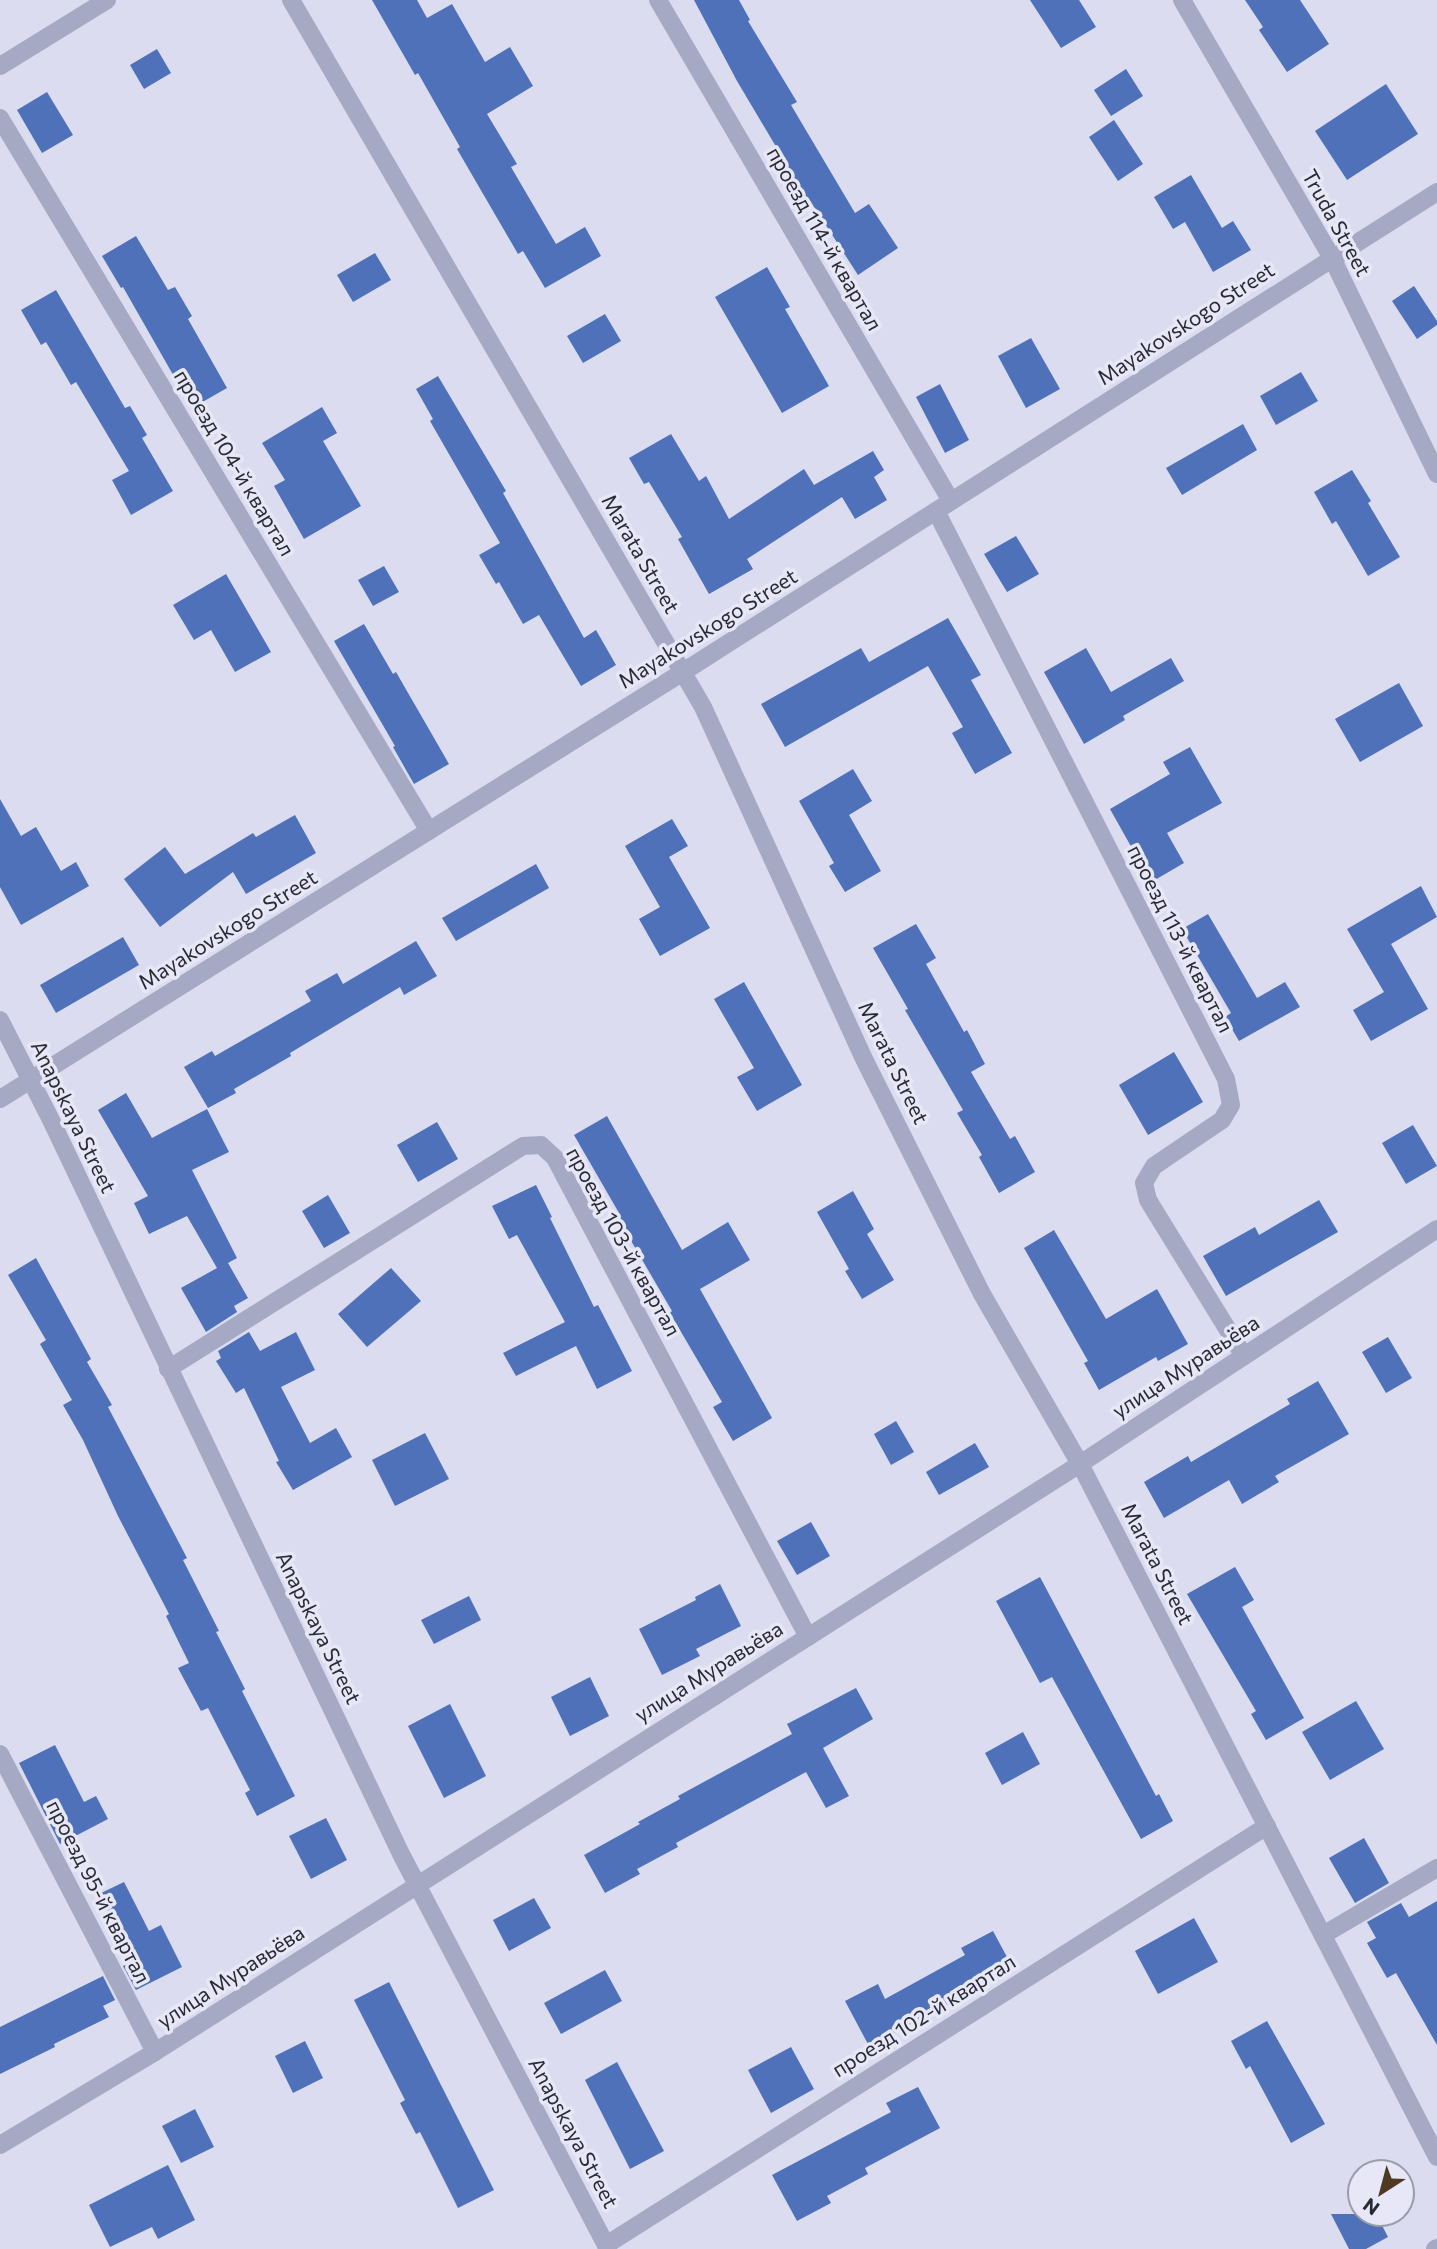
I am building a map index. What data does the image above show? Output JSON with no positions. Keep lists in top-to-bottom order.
{
  "streets": {
    "street": [
      "Truda Street",
      "проезд 114-й квартал",
      "Mayakovskogo Street",
      "проезд 104-й квартал",
      "Marata Street",
      "проезд 113-й квартал",
      "Anapskaya Street",
      "проезд 103-й квартал",
      "улица Муравьёва",
      "проезд 95-й квартал",
      "проезд 102-й квартал"
    ]
  },
  "crossings": [
    ["Truda Street", "Mayakovskogo Street"],
    ["проезд 114-й квартал", "Mayakovskogo Street"],
    ["Mayakovskogo Street", "проезд 104-й квартал"],
    ["Mayakovskogo Street", "Marata Street"],
    ["Mayakovskogo Street", "проезд 113-й квартал"],
    ["Mayakovskogo Street", "Anapskaya Street"],
    ["Marata Street", "улица Муравьёва"],
    ["Marata Street", "проезд 102-й квартал"],
    ["проезд 113-й квартал", "улица Муравьёва"],
    ["Anapskaya Street", "проезд 103-й квартал"],
    ["Anapskaya Street", "улица Муравьёва"],
    ["Anapskaya Street", "проезд 102-й квартал"],
    ["проезд 103-й квартал", "улица Муравьёва"],
    ["улица Муравьёва", "проезд 95-й квартал"]
  ],
  "north": "bottom left"
}
